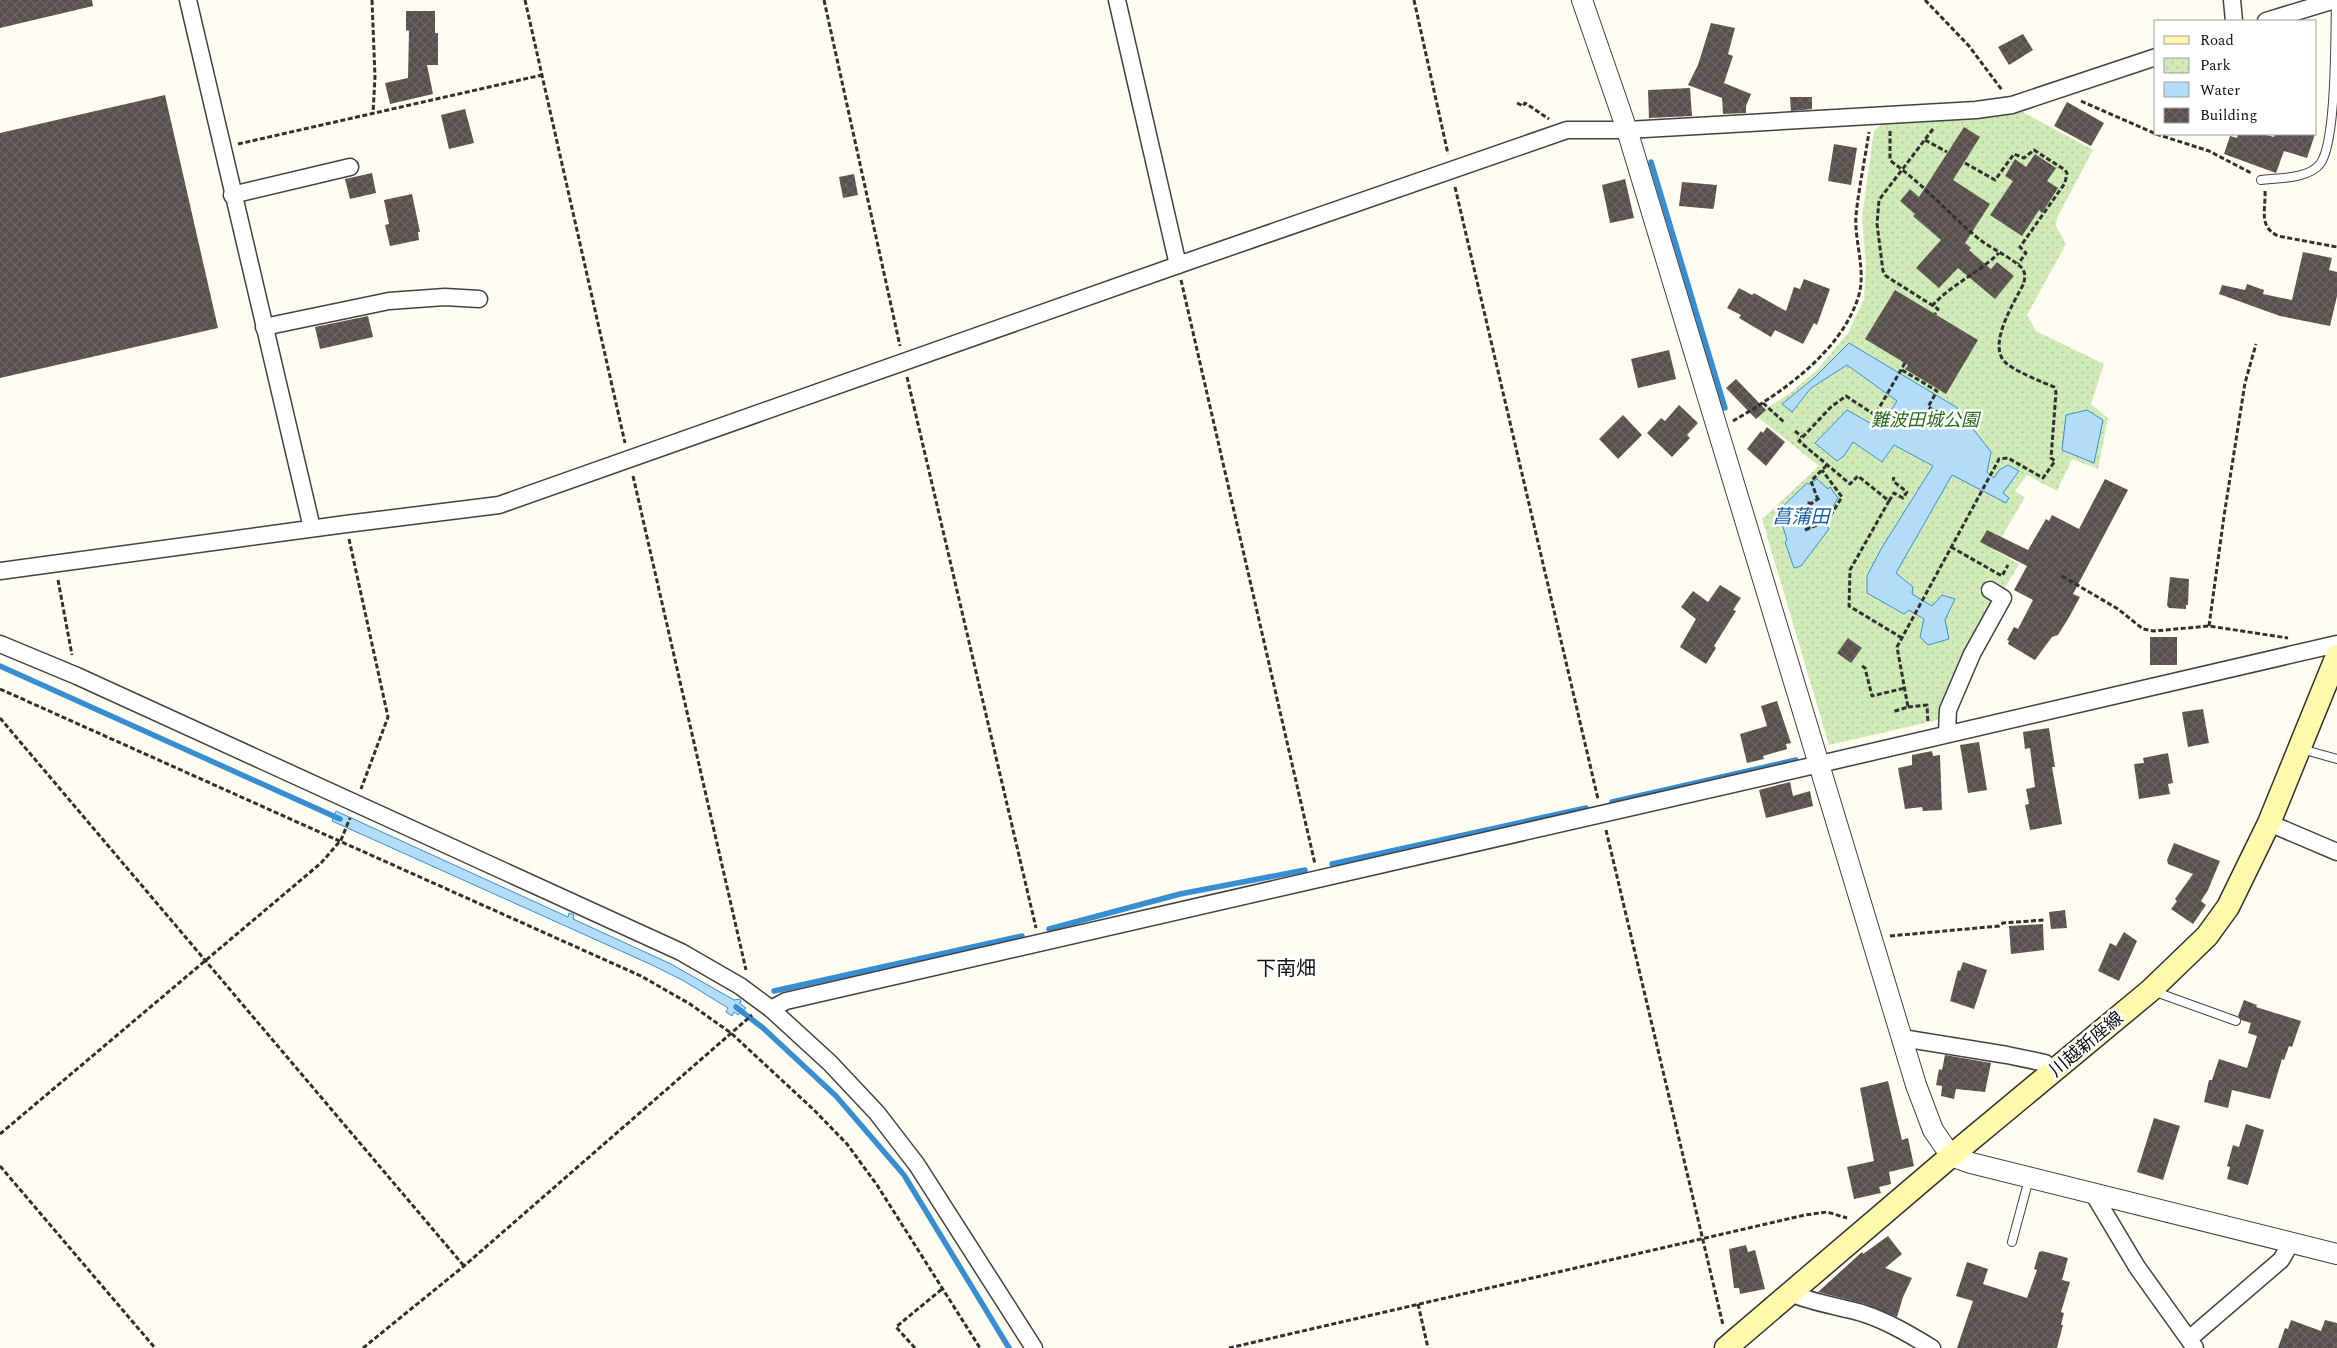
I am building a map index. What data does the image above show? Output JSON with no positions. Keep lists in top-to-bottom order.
{
  "streets": {
    "main road": ["川越新座線"]
  },
  "districts": ["下南畑"],
  "water": ["菖蒲田"],
  "parks": ["難波田城公園"],
  "legend": [
    "Road",
    "Park",
    "Water",
    "Building"
  ]
}
